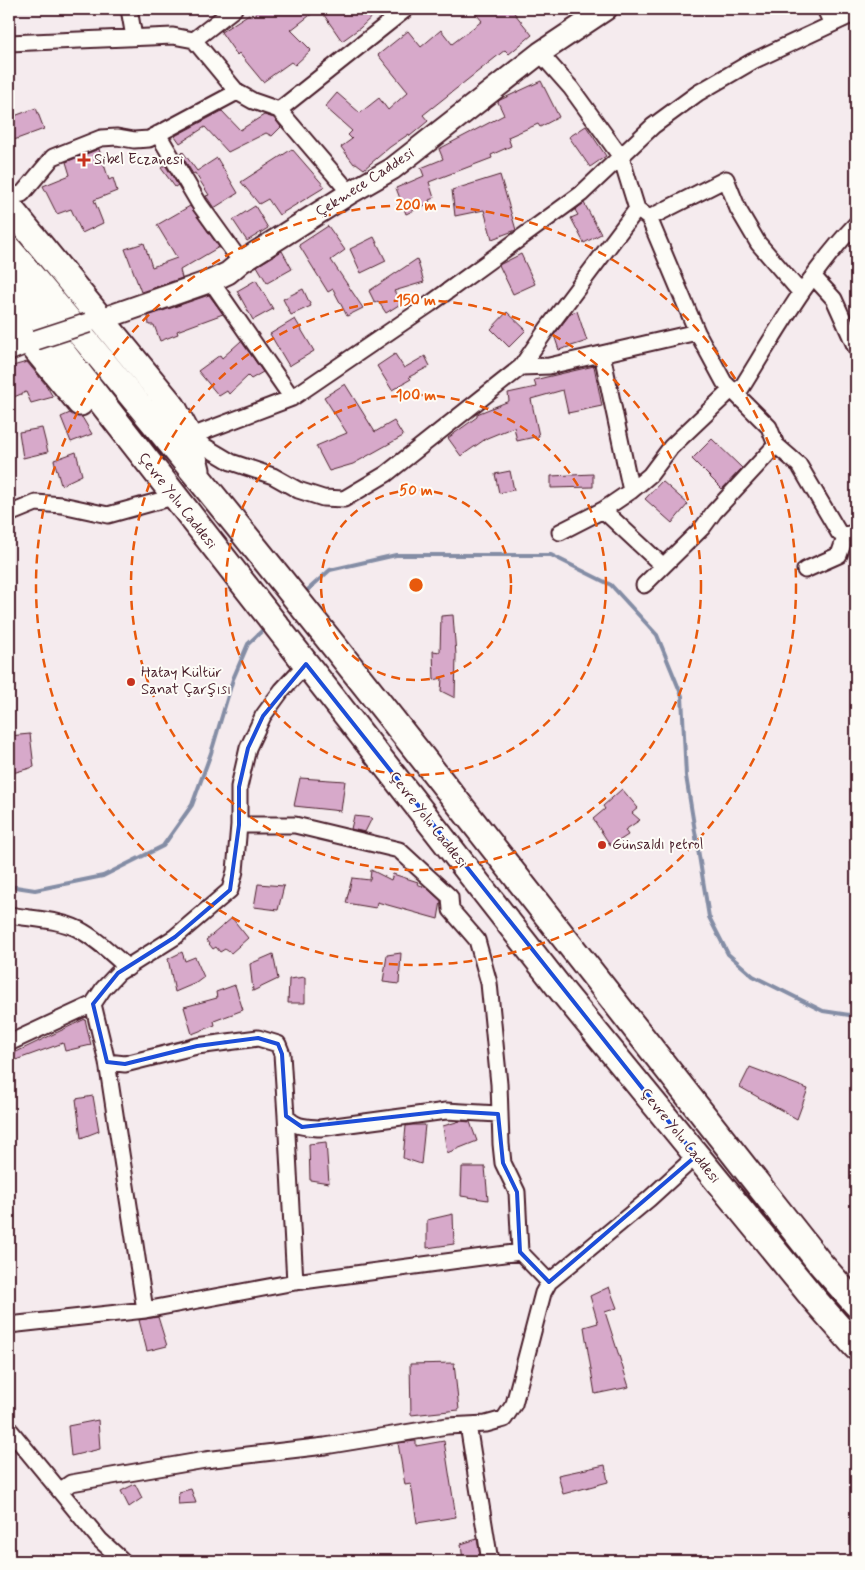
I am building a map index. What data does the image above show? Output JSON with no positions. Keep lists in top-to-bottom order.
{
  "streets": {
    "highway": ["Çevre Yolu Caddesi"],
    "main road": ["Çekmece Caddesi"]
  },
  "places": {
    "health": ["Sibel Eczanesi"],
    "other": ["Hatay Kültür Sanat Çarşısı", "Günsaldı petrol"]
  },
  "rings": [
    "200 m",
    "150 m",
    "100 m",
    "50 m"
  ]
}
